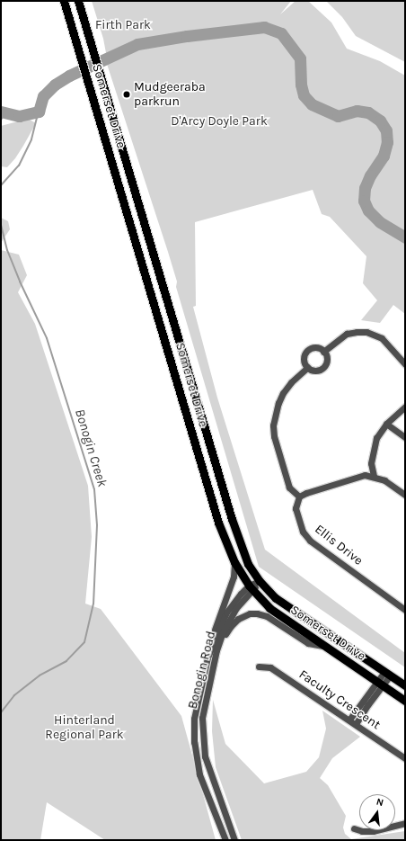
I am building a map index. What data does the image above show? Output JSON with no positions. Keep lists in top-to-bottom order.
{
  "streets": {
    "main road": ["Somerset Drive"],
    "street": ["Ellis Drive", "Bonogin Road", "Faculty Crescent"]
  },
  "crossings": [
    ["Somerset Drive", "Bonogin Road"]
  ],
  "water": ["Bonogin Creek"],
  "parks": ["Firth Park", "D'Arcy Doyle Park", "Hinterland Regional Park"],
  "places": ["Mudgeeraba parkrun"],
  "north": "top"
}
